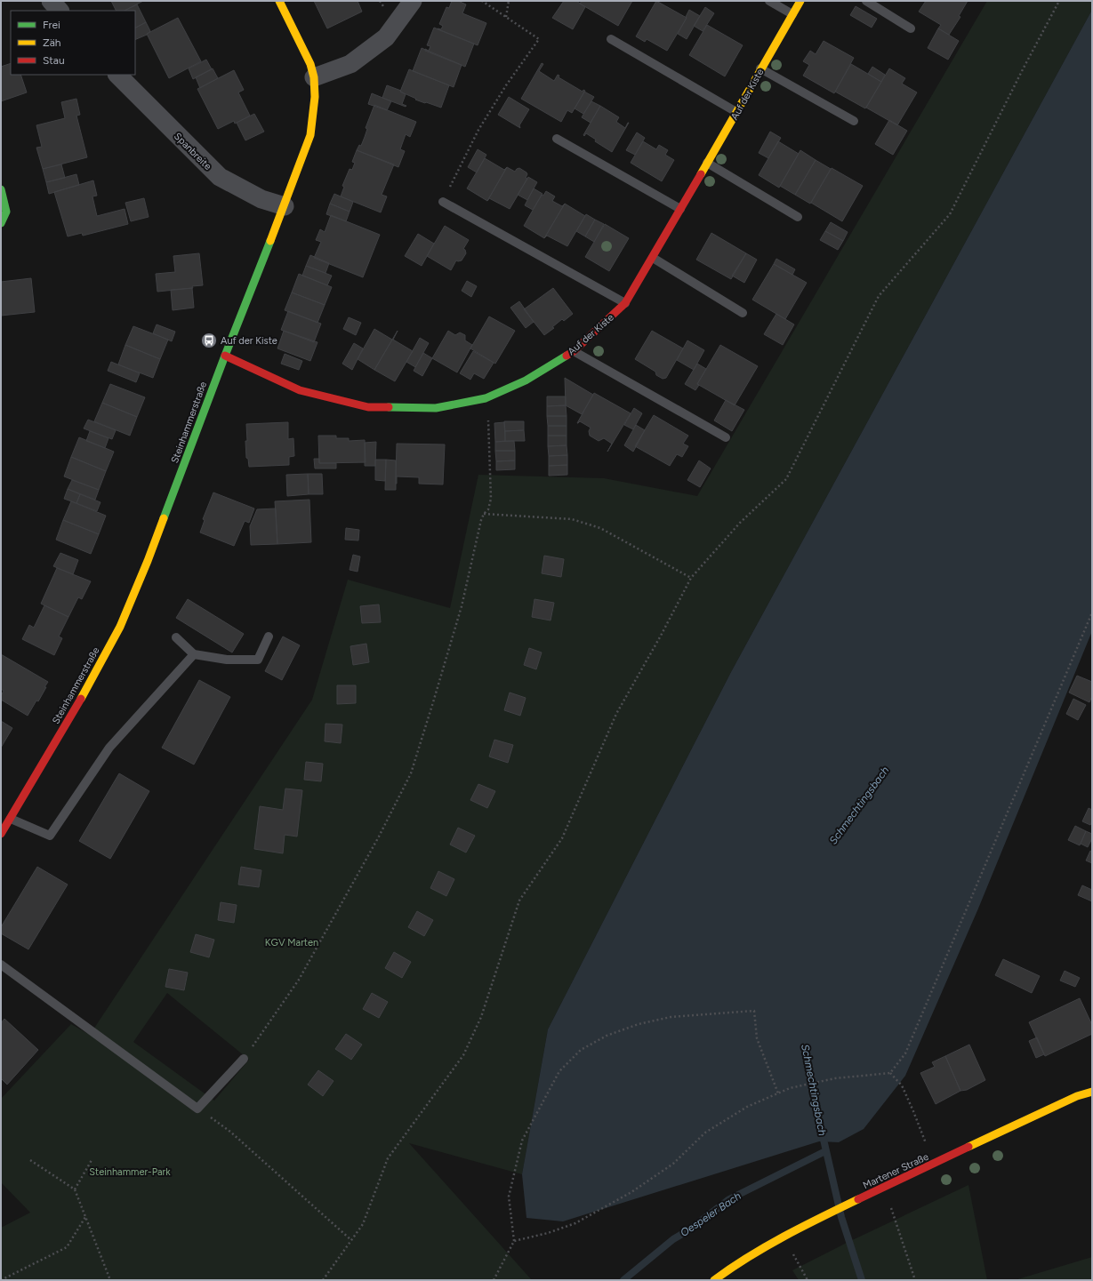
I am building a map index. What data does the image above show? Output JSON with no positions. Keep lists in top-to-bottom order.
{
  "streets": {
    "street": [
      "Auf der Kiste",
      "Spanbreite",
      "Steinhammerstraße",
      "Martener Straße"
    ]
  },
  "crossings": [
    ["Auf der Kiste", "Steinhammerstraße"],
    ["Spanbreite", "Steinhammerstraße"]
  ],
  "water": ["Schmechtingsbach", "Oespeler Bach"],
  "parks": ["KGV Marten", "Steinhammer-Park"],
  "places": {
    "bus stop": ["Auf der Kiste"]
  },
  "legend": ["Frei", "Zäh", "Stau"]
}
